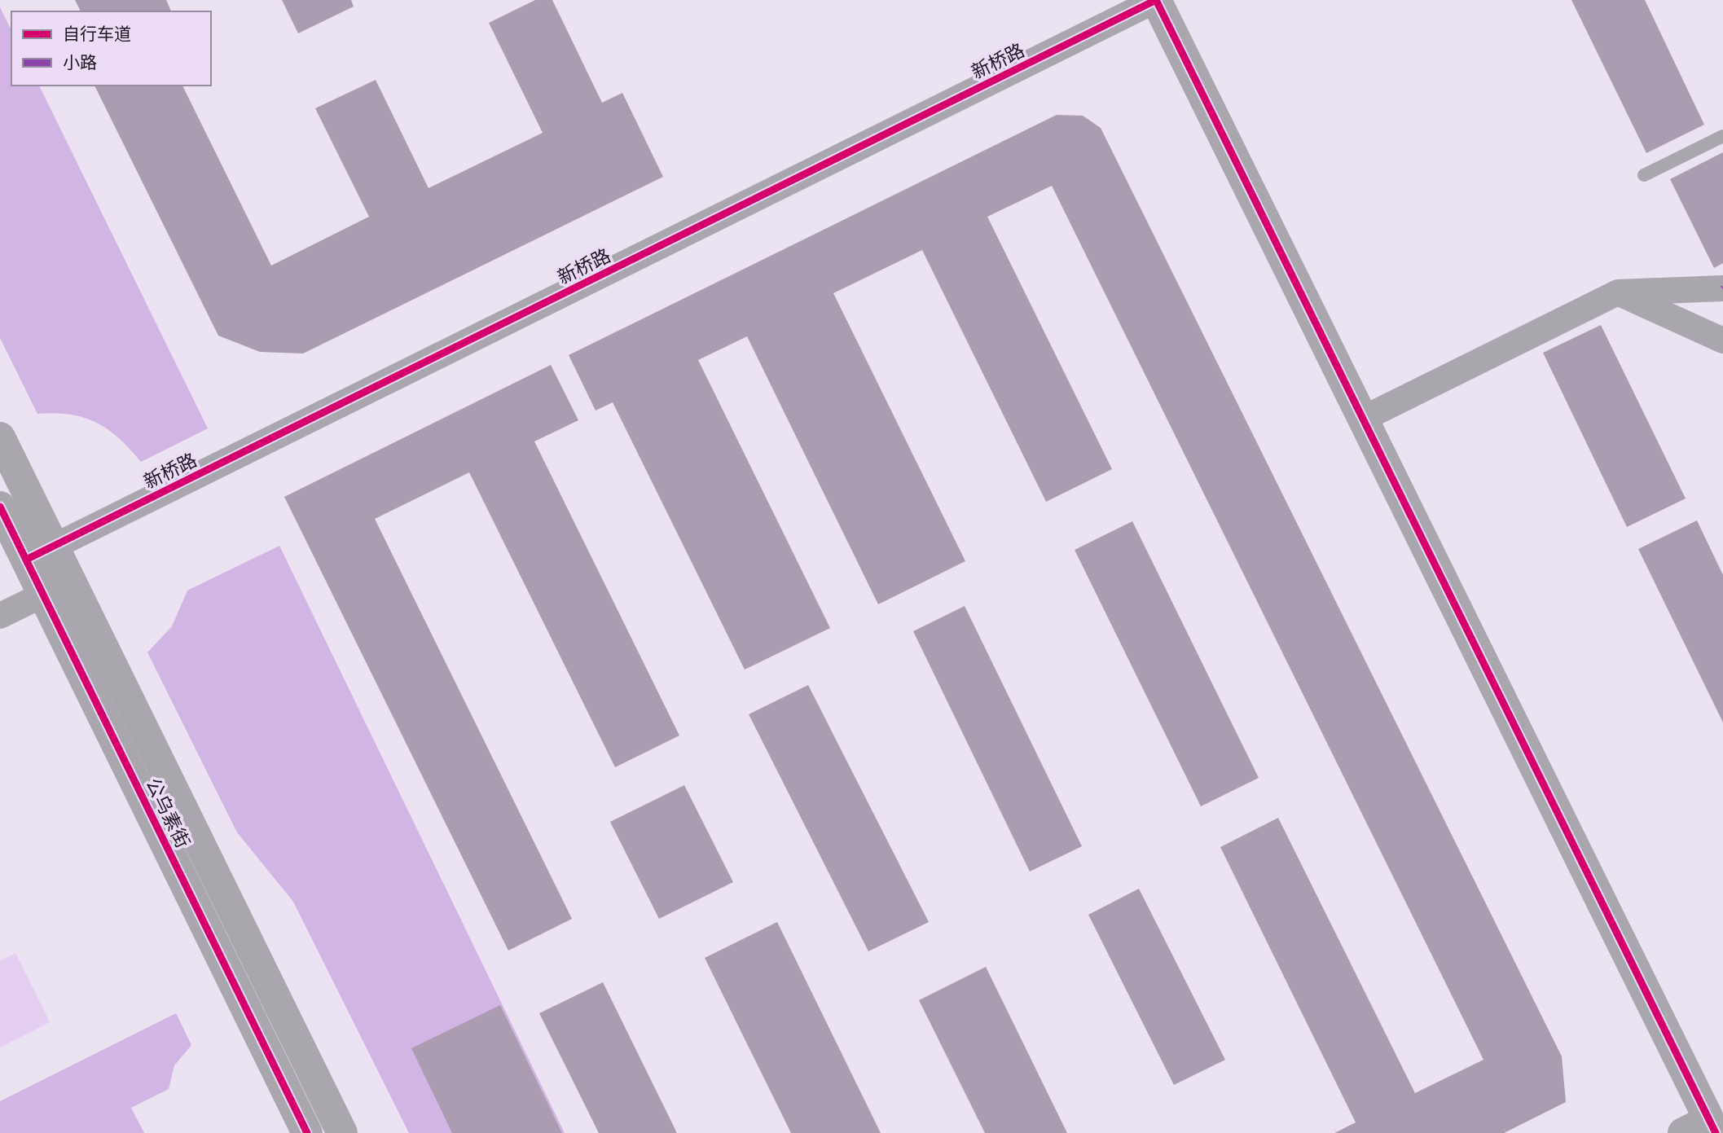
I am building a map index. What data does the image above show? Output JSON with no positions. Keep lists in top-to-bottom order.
{
  "streets": {
    "main road": ["公乌素街"],
    "street": ["新桥路"]
  },
  "crossings": [
    ["新桥路", "公乌素街"]
  ],
  "legend": ["自行车道", "小路"]
}
